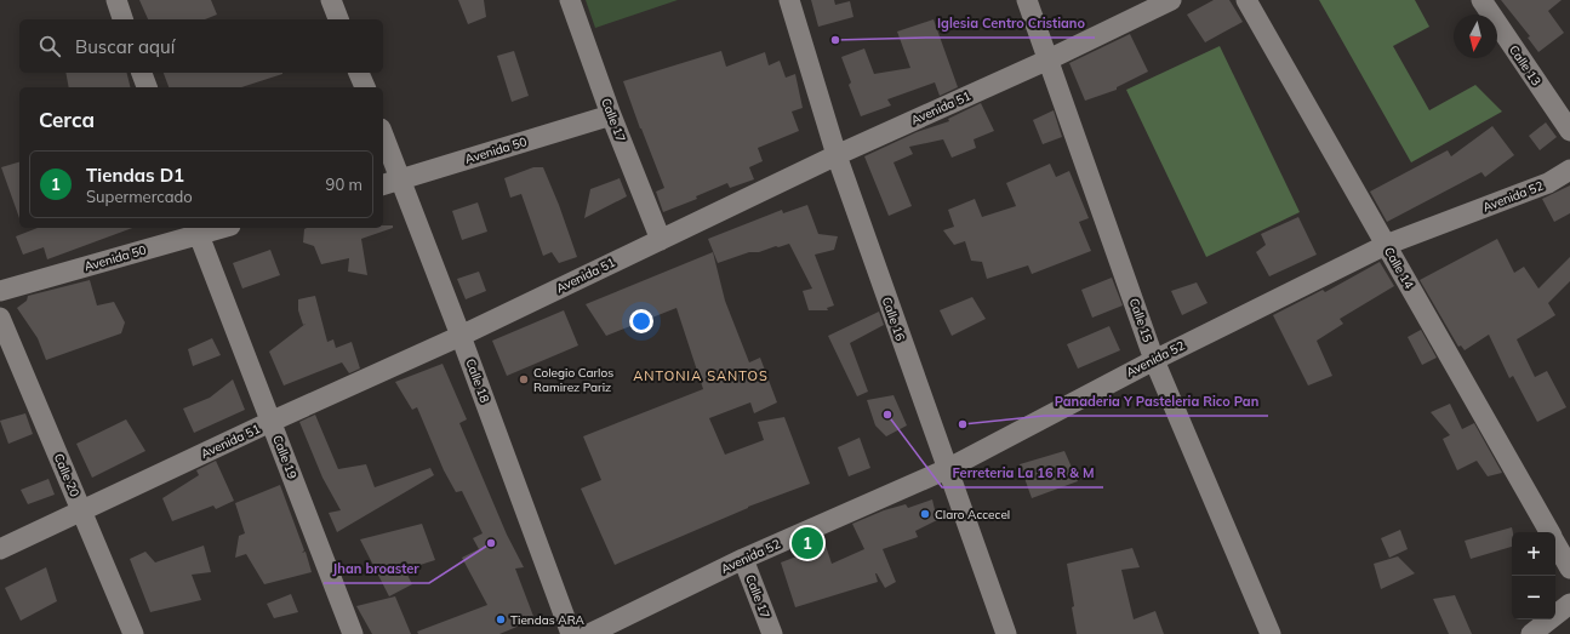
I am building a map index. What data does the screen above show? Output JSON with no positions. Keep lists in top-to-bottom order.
{
  "streets": {
    "street": [
      "Calle 13",
      "Avenida 51",
      "Calle 17",
      "Avenida 50",
      "Avenida 52",
      "Calle 14",
      "Calle 16",
      "Calle 15",
      "Calle 18",
      "Calle 19",
      "Calle 20"
    ]
  },
  "crossings": [
    ["Avenida 51", "Calle 17"],
    ["Avenida 51", "Calle 16"],
    ["Avenida 51", "Calle 15"],
    ["Avenida 51", "Calle 18"],
    ["Avenida 51", "Calle 19"],
    ["Avenida 51", "Calle 20"],
    ["Calle 17", "Avenida 50"],
    ["Calle 17", "Avenida 52"],
    ["Avenida 50", "Calle 18"],
    ["Avenida 50", "Calle 19"],
    ["Avenida 52", "Calle 14"],
    ["Avenida 52", "Calle 16"],
    ["Avenida 52", "Calle 15"]
  ],
  "districts": ["ANTONIA SANTOS"],
  "places": [
    "Iglesia Centro Cristiano",
    "Colegio Carlos Ramirez Pariz",
    "Ferreteria La 16 R & M",
    "Panaderia Y Pasteleria Rico Pan",
    "Claro Accecel",
    "Jhan broaster",
    "Tiendas ARA"
  ],
  "north": "bottom",
  "page": {
    "search": "Buscar aquí",
    "heading": "Cerca",
    "list": [
      {
        "mark": "1",
        "name": "Tiendas D1",
        "note": "Supermercado",
        "value": "90 m"
      }
    ],
    "pins": "1",
    "map_buttons": ["+", "−"]
  }
}
